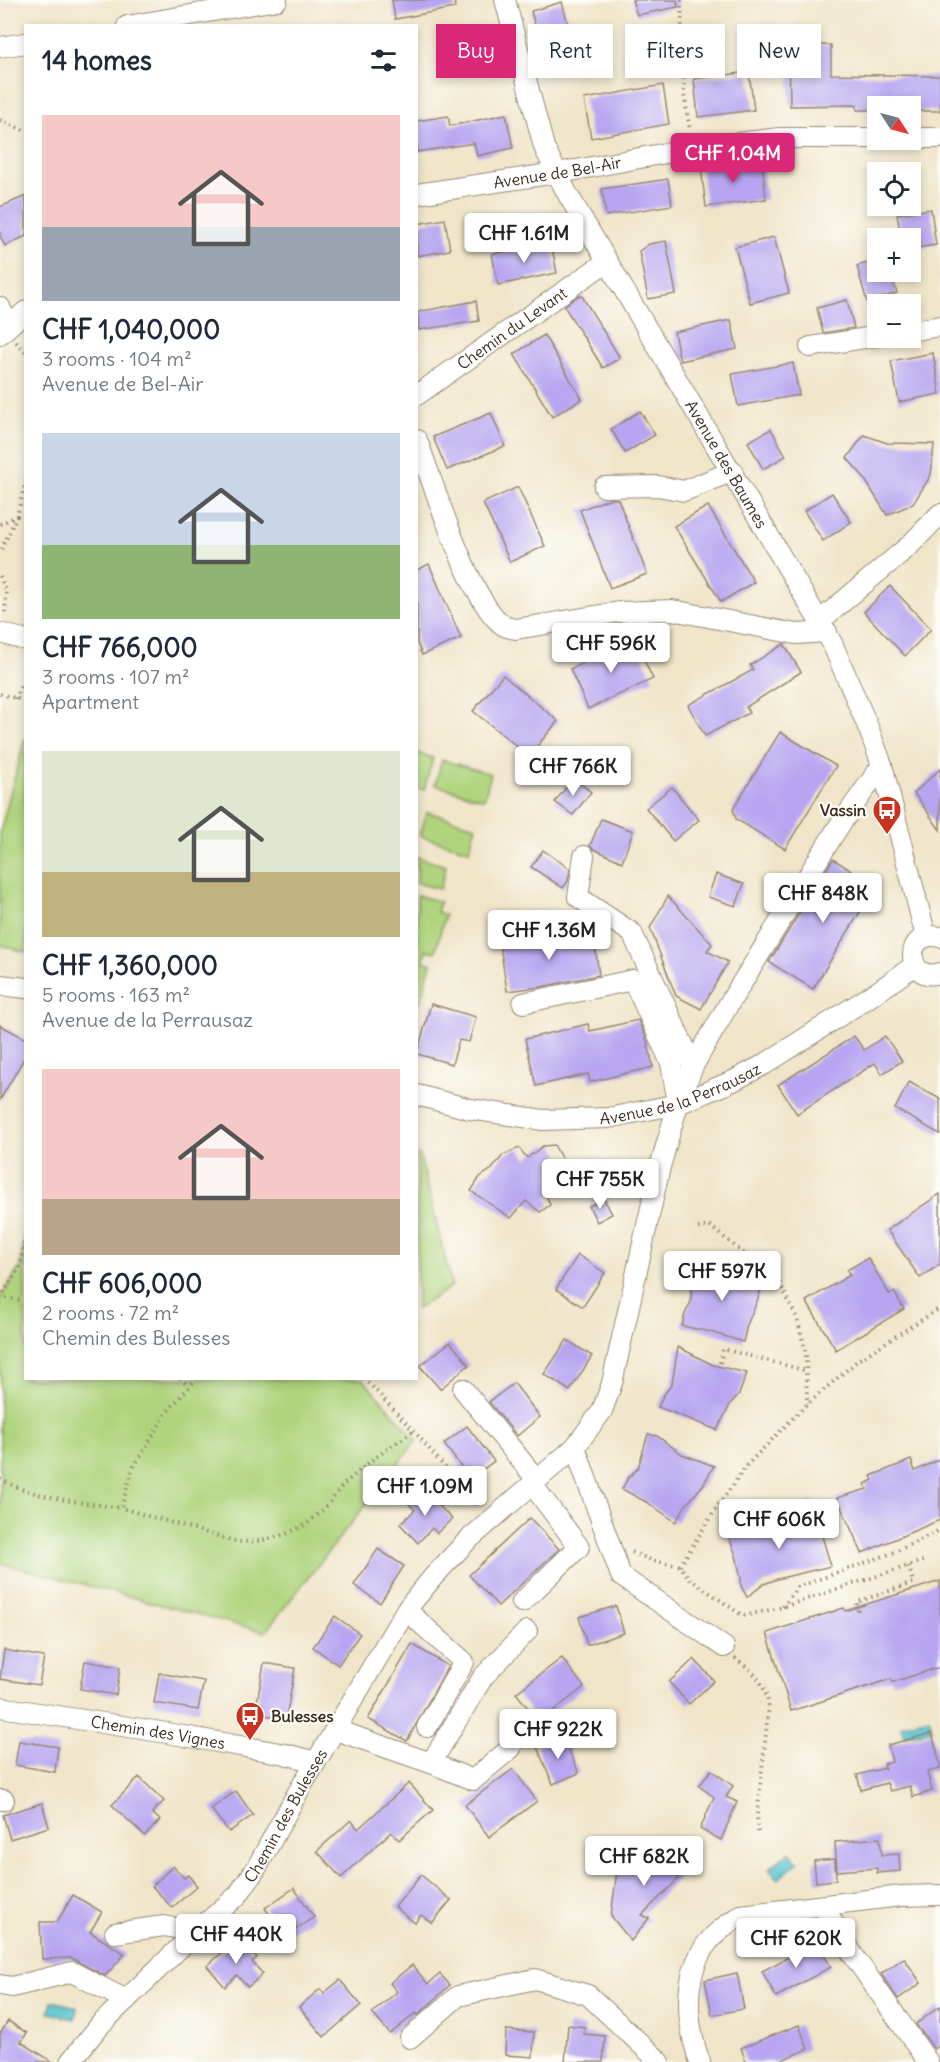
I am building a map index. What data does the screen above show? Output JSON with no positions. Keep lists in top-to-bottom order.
{
  "streets": {
    "street": [
      "Avenue de Bel-Air",
      "Chemin du Levant",
      "Avenue des Baumes",
      "Avenue de la Perrausaz",
      "Chemin des Vignes",
      "Chemin des Bulesses"
    ]
  },
  "crossings": [
    ["Avenue de Bel-Air", "Avenue des Baumes"],
    ["Chemin du Levant", "Avenue des Baumes"],
    ["Avenue des Baumes", "Chemin des Bulesses"],
    ["Avenue de la Perrausaz", "Chemin des Bulesses"],
    ["Chemin des Vignes", "Chemin des Bulesses"]
  ],
  "places": {
    "bus stop": ["Vassin", "Bulesses"]
  },
  "north": "bottom right",
  "page": {
    "chip": [
      "Buy",
      "Rent",
      "Filters",
      "New"
    ],
    "heading": "14 homes",
    "map_buttons": ["+", "−"],
    "list": [
      {
        "name": "CHF 1,040,000",
        "note": "3 rooms · 104 m² · Avenue de Bel-Air"
      },
      {
        "name": "CHF 766,000",
        "note": "3 rooms · 107 m² · Apartment"
      },
      {
        "name": "CHF 1,360,000",
        "note": "5 rooms · 163 m² · Avenue de la Perrausaz"
      },
      {
        "name": "CHF 606,000",
        "note": "2 rooms · 72 m² · Chemin des Bulesses"
      }
    ],
    "price": [
      "CHF 1.04M",
      "CHF 1.61M",
      "CHF 596K",
      "CHF 766K",
      "CHF 848K",
      "CHF 1.36M",
      "CHF 755K",
      "CHF 597K",
      "CHF 1.09M",
      "CHF 606K",
      "CHF 922K",
      "CHF 682K",
      "CHF 440K",
      "CHF 620K"
    ]
  }
}
